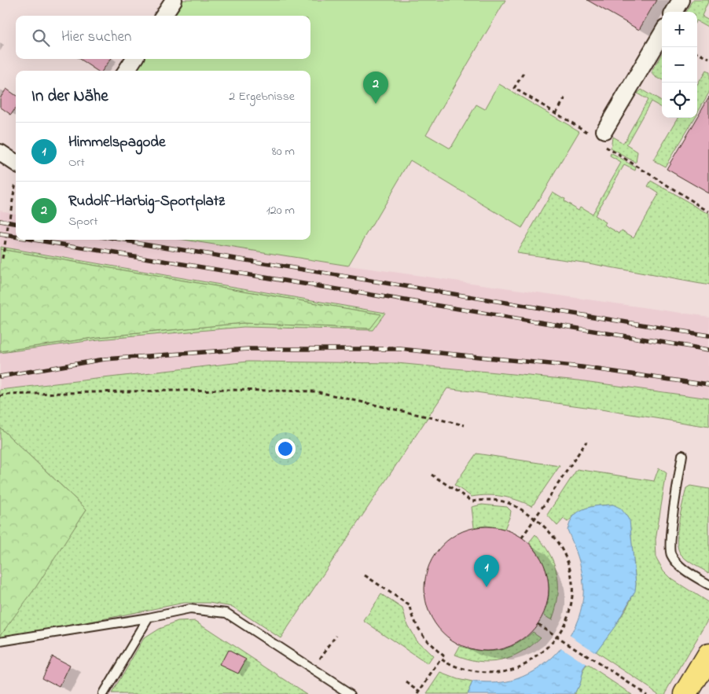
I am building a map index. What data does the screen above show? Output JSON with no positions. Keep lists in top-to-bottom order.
{
  "page": {
    "map_buttons": ["+", "−"],
    "search": "Hier suchen",
    "heading": ["In der Nähe", "2 Ergebnisse"],
    "pins": ["2", "1"],
    "list": [
      {
        "mark": "1",
        "name": "Himmelspagode",
        "note": "Ort",
        "value": "80 m"
      },
      {
        "mark": "2",
        "name": "Rudolf-Harbig-Sportplatz",
        "note": "Sport",
        "value": "120 m"
      }
    ]
  }
}
